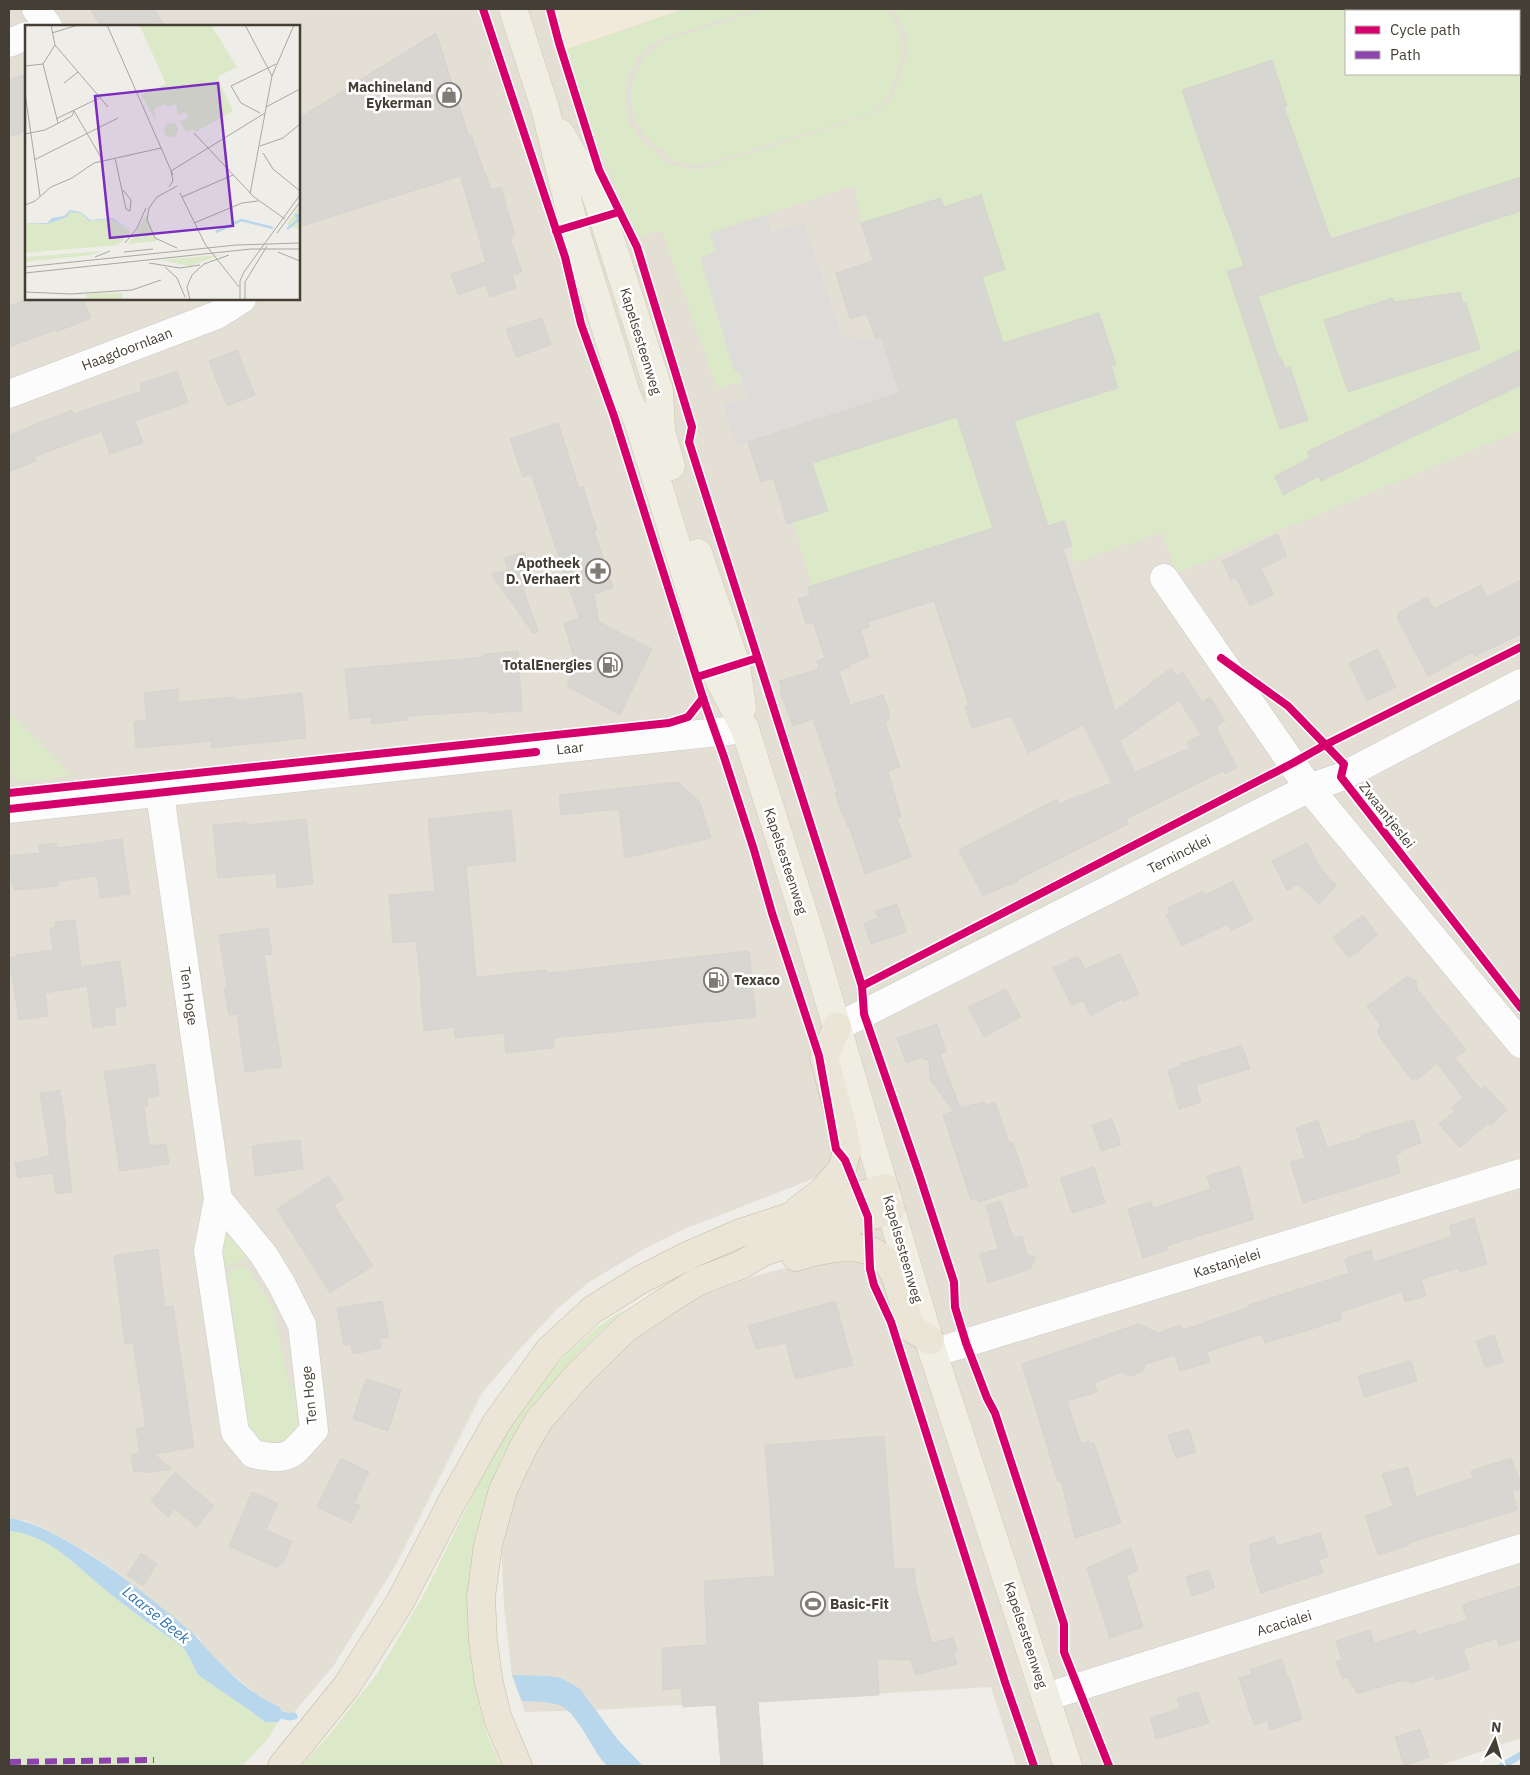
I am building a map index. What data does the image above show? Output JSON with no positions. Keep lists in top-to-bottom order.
{
  "streets": {
    "main road": ["Kapelsesteenweg"],
    "street": [
      "Haagdoornlaan",
      "Laar",
      "Ternincklei",
      "Ten Hoge",
      "Kastanjelei",
      "Acacialei"
    ],
    "cycle path": ["Zwaantjeslei"]
  },
  "crossings": [
    ["Kapelsesteenweg", "Laar"],
    ["Kapelsesteenweg", "Ternincklei"],
    ["Kapelsesteenweg", "Kastanjelei"],
    ["Kapelsesteenweg", "Acacialei"],
    ["Laar", "Ten Hoge"]
  ],
  "water": ["Laarse Beek"],
  "places": {
    "shop": ["Machineland Eykerman"],
    "pharmacy": ["Apotheek D. Verhaert"],
    "fuel station": ["TotalEnergies", "Texaco"],
    "sports": ["Basic-Fit"]
  },
  "legend": ["Cycle path", "Path"],
  "north": "top"
}
